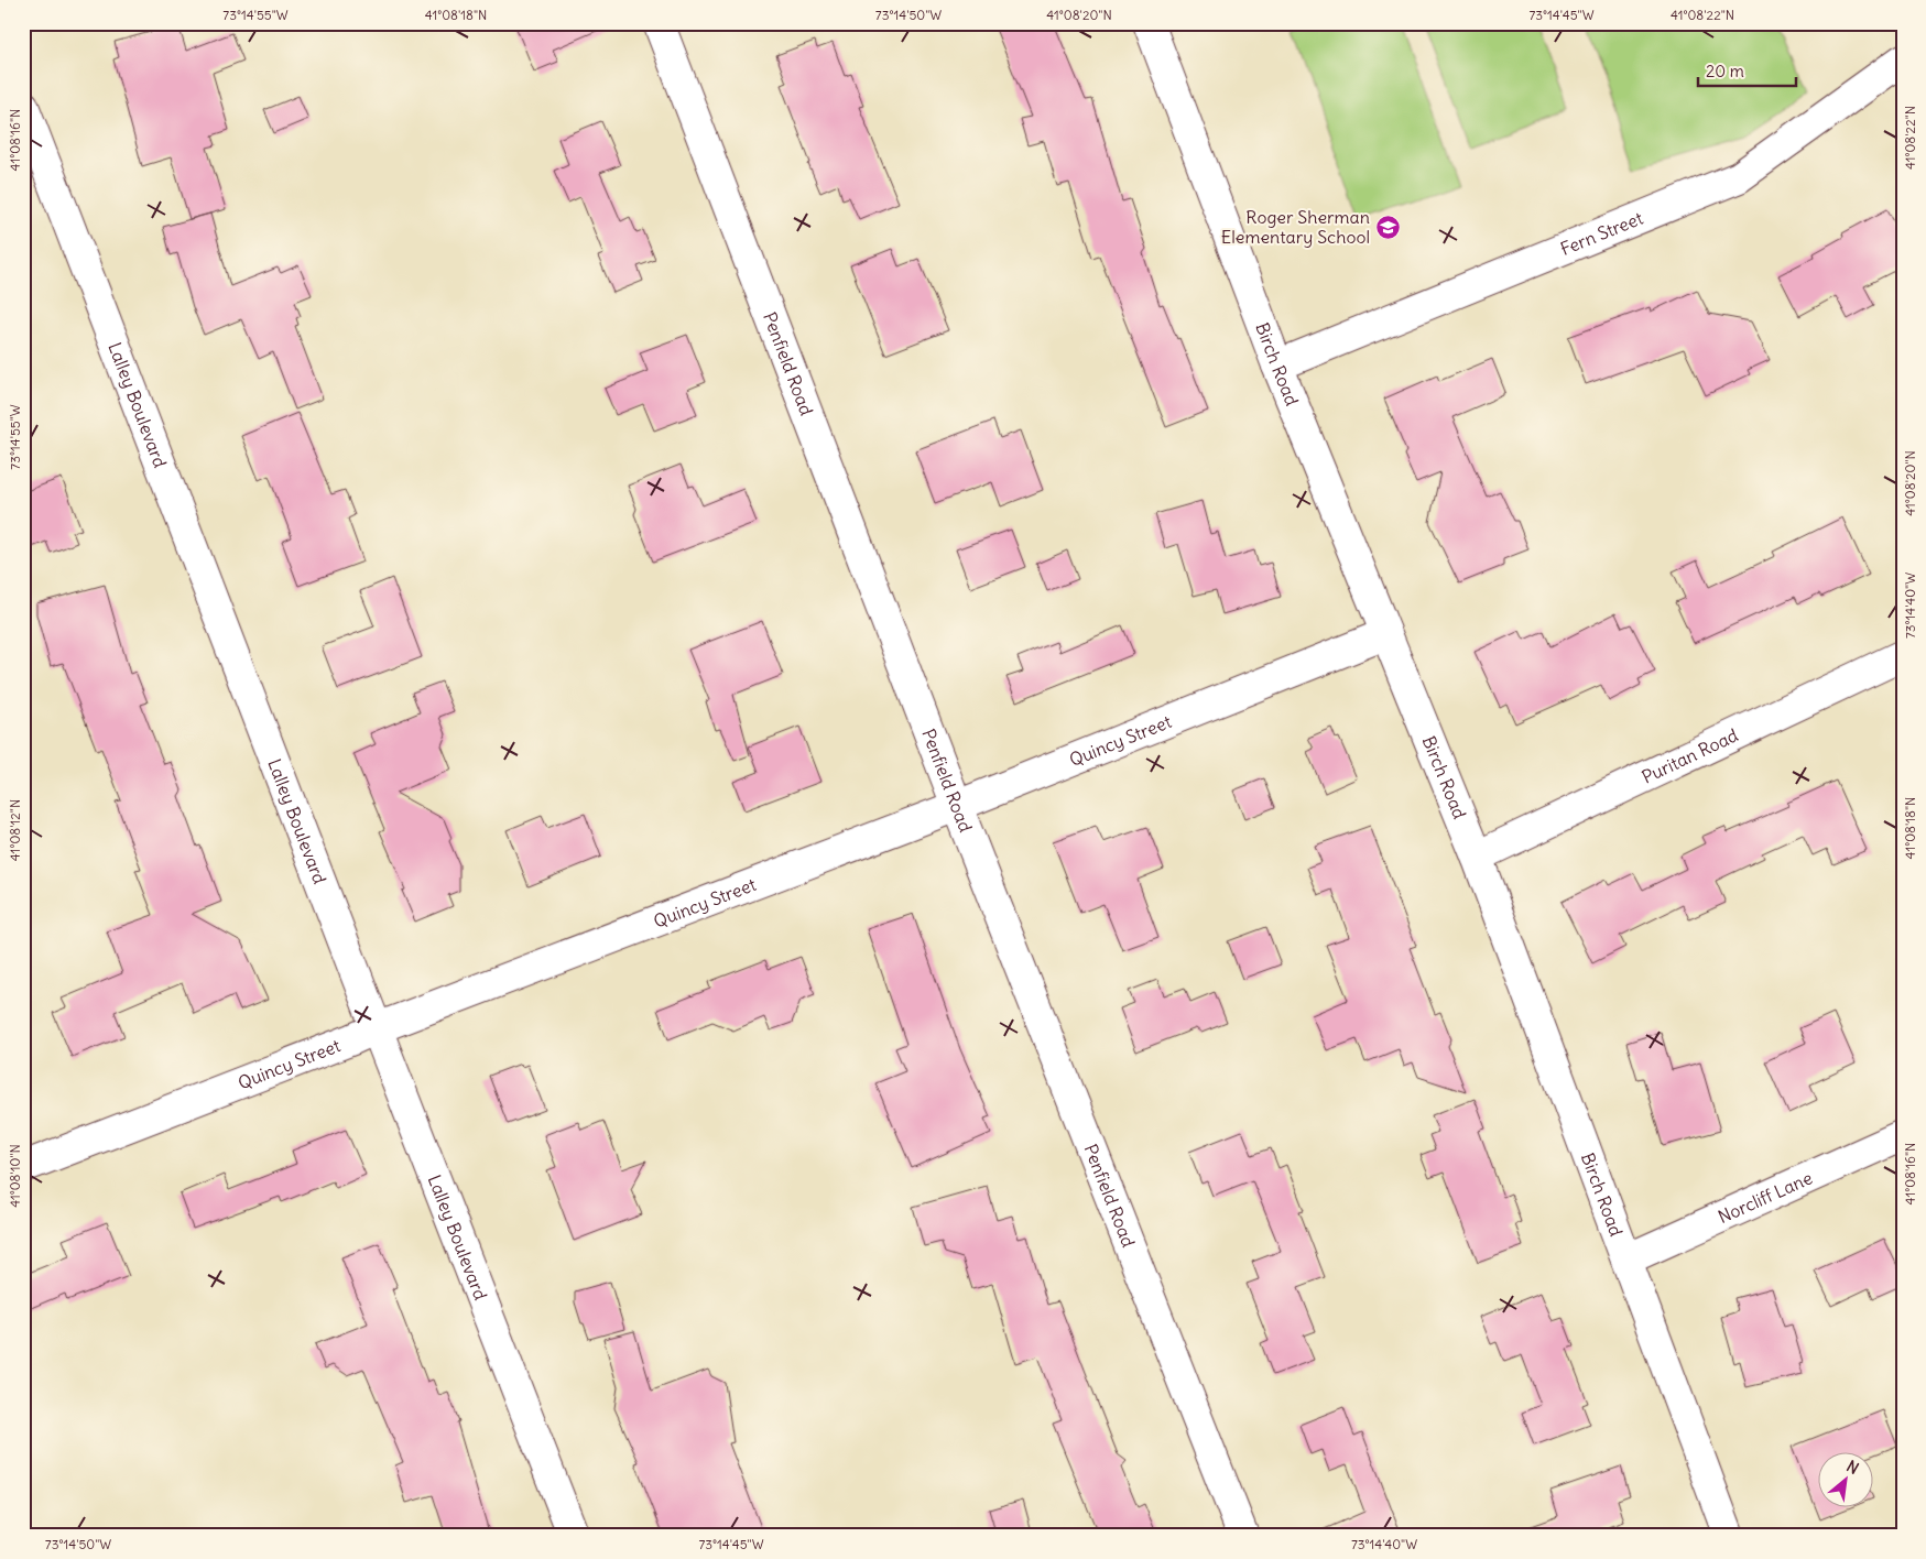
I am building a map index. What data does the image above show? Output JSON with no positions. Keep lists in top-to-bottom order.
{
  "streets": {
    "street": [
      "Fern Street",
      "Penfield Road",
      "Birch Road",
      "Lalley Boulevard",
      "Quincy Street",
      "Puritan Road",
      "Norcliff Lane"
    ]
  },
  "crossings": [
    ["Fern Street", "Birch Road"],
    ["Penfield Road", "Quincy Street"],
    ["Birch Road", "Quincy Street"],
    ["Birch Road", "Puritan Road"],
    ["Birch Road", "Norcliff Lane"],
    ["Lalley Boulevard", "Quincy Street"]
  ],
  "places": {
    "school or university": ["Roger Sherman Elementary School"]
  },
  "scale_bar": "20 m",
  "north": "top right",
  "coordinates": [
    "73°14'55\"W",
    "41°08'18\"N",
    "73°14'50\"W",
    "41°08'20\"N",
    "73°14'45\"W",
    "41°08'22\"N",
    "41°08'16\"N",
    "73°14'40\"W",
    "41°08'12\"N",
    "41°08'10\"N"
  ]
}
